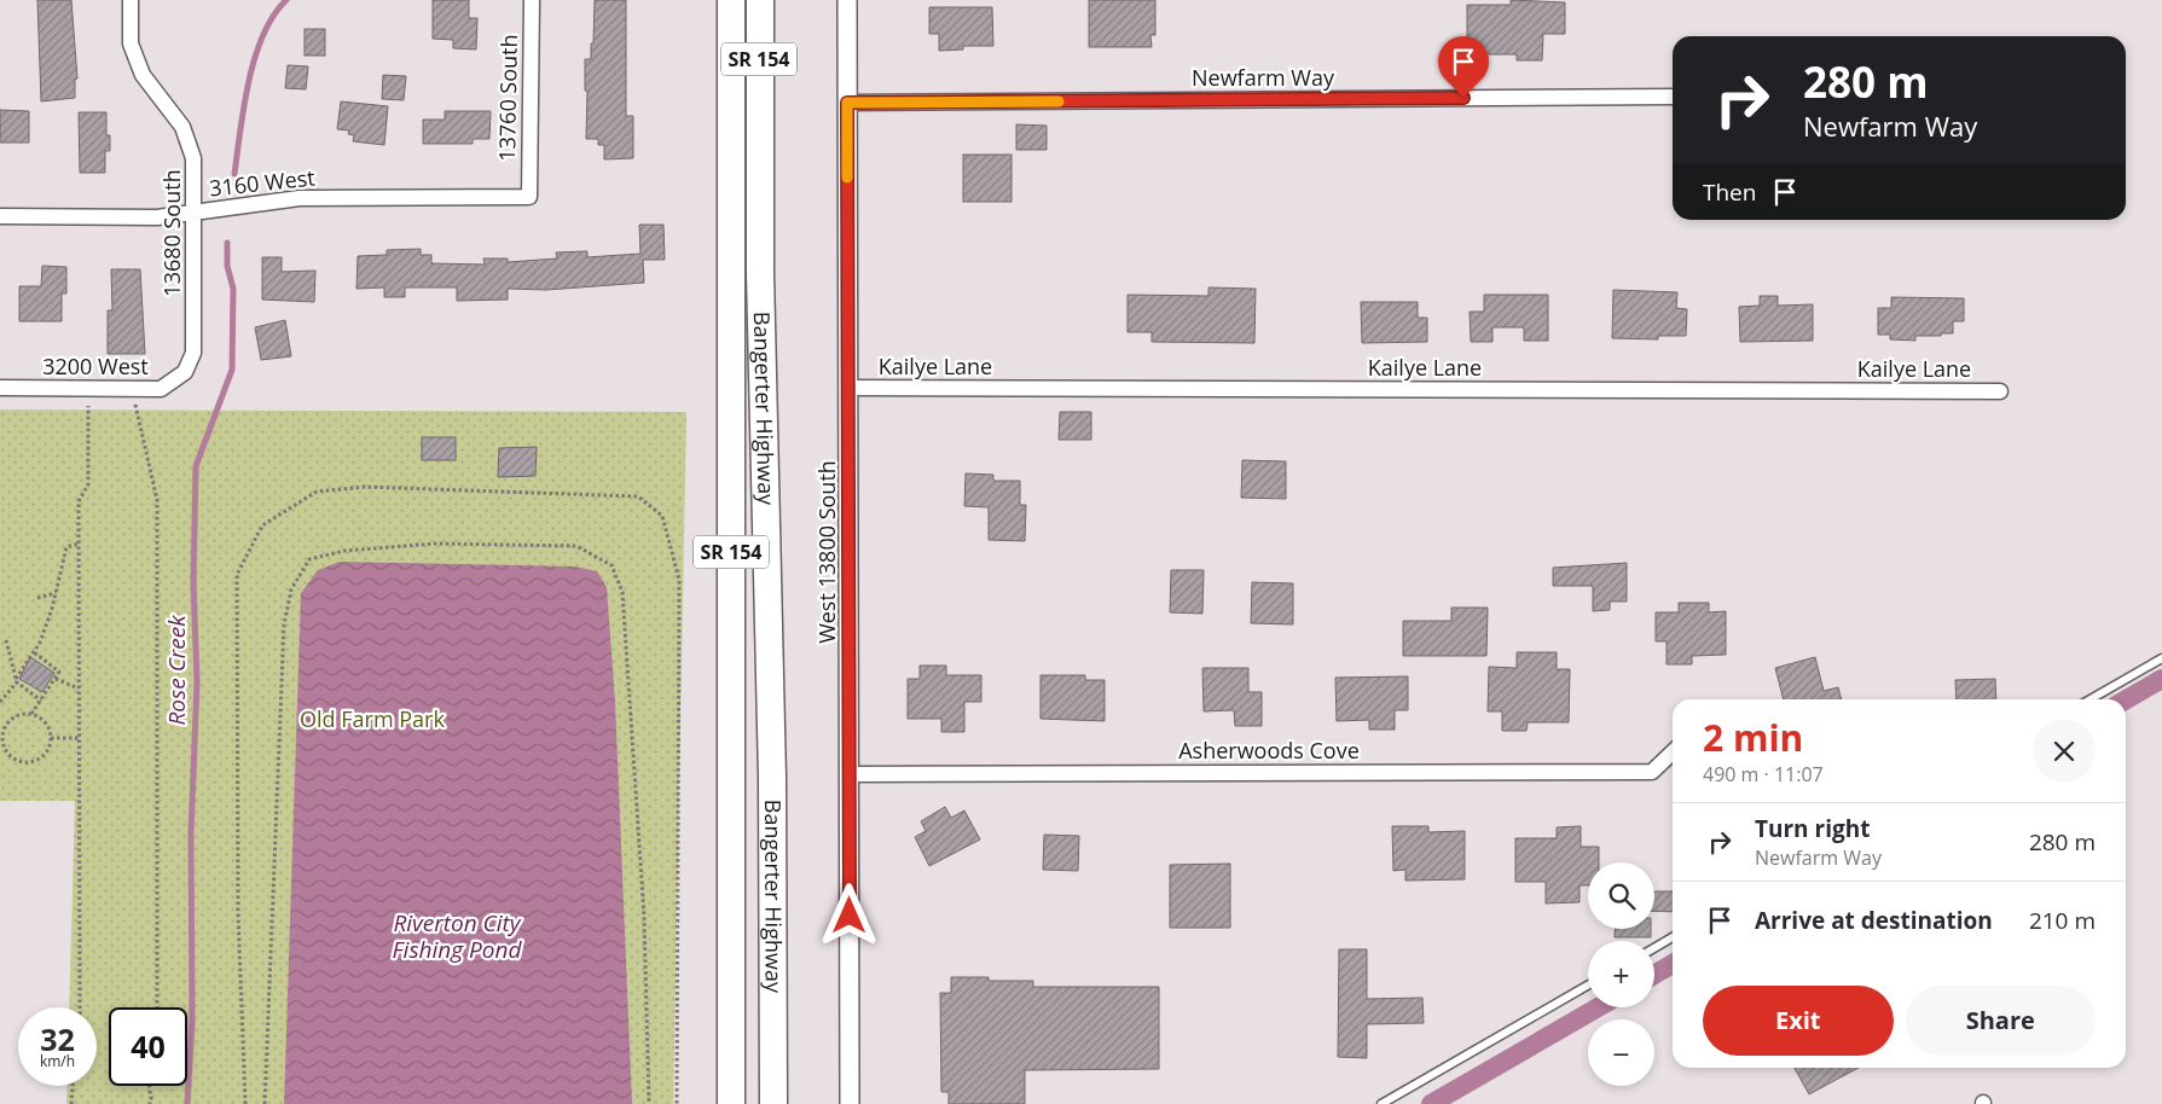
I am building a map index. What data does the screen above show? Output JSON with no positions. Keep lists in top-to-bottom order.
{
  "streets": {
    "highway": ["SR 154", "Bangerter Highway"],
    "street": [
      "Newfarm Way",
      "13760 South",
      "3160 West",
      "13680 South",
      "3200 West",
      "Kailye Lane",
      "West 13800 South",
      "Asherwoods Cove"
    ]
  },
  "crossings": [
    ["Newfarm Way", "West 13800 South"],
    ["13760 South", "3160 West"],
    ["3160 West", "13680 South"],
    ["13680 South", "3200 West"],
    ["Kailye Lane", "West 13800 South"],
    ["West 13800 South", "Asherwoods Cove"]
  ],
  "water": ["Rose Creek", "Riverton City Fishing Pond"],
  "parks": ["Old Farm Park"],
  "page": {
    "turn": ["280 m", "Newfarm Way"],
    "then": "Then",
    "heading": ["2 min", "490 m · 11:07"],
    "list": [
      {
        "name": "Turn right",
        "note": "Newfarm Way",
        "value": "280 m"
      },
      {
        "name": "Arrive at destination",
        "value": "210 m"
      }
    ],
    "map_buttons": ["+", "−"],
    "buttons": ["Exit", "Share"],
    "speed": "32 km/h",
    "limit": "40"
  }
}
